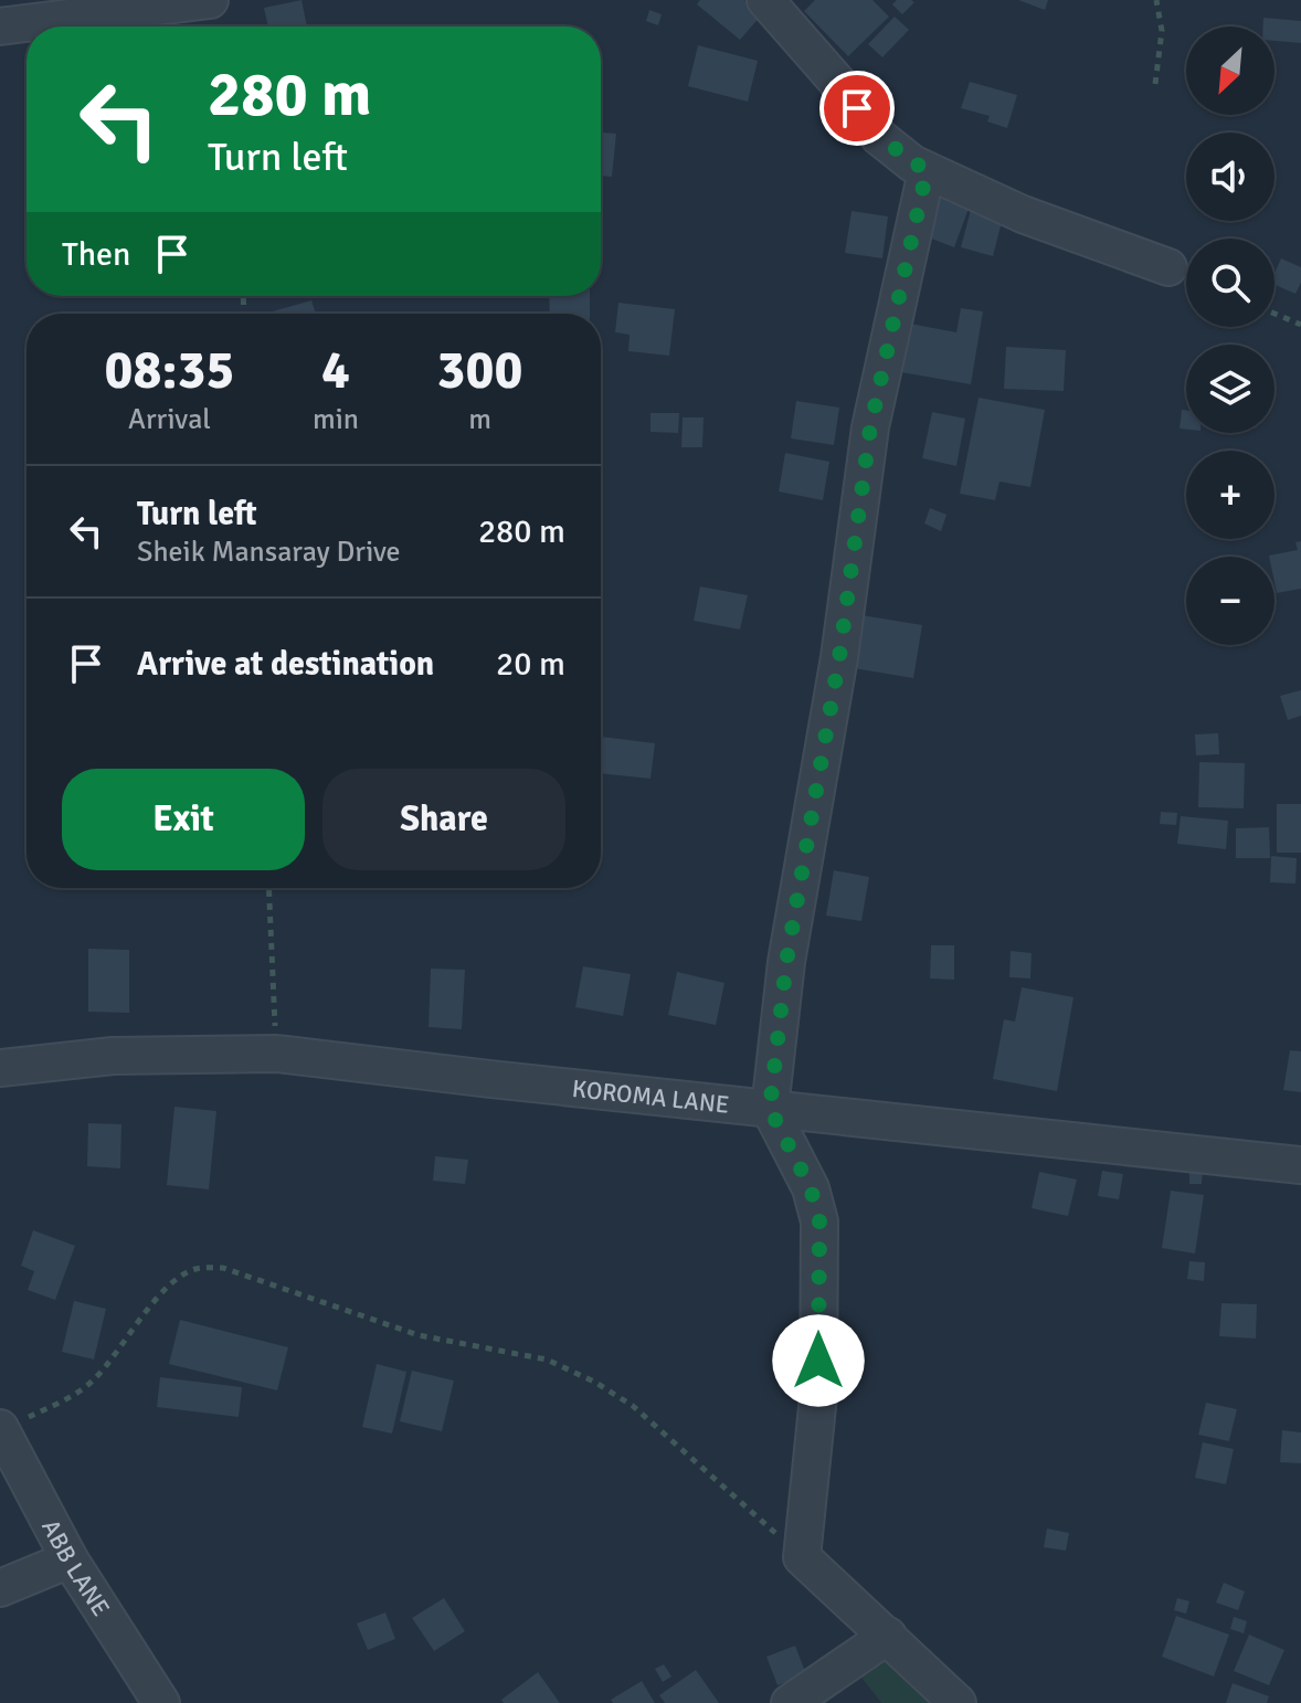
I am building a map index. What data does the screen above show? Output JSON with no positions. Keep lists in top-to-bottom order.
{
  "streets": {
    "street": ["KOROMA LANE", "ABB LANE"]
  },
  "north": "bottom left",
  "page": {
    "map_buttons": ["+", "−"],
    "turn": ["280 m", "Turn left"],
    "then": "Then",
    "eta": [
      "08:35",
      "Arrival",
      "4",
      "min",
      "300",
      "m"
    ],
    "list": [
      {
        "name": "Turn left",
        "note": "Sheik Mansaray Drive",
        "value": "280 m"
      },
      {
        "name": "Arrive at destination",
        "value": "20 m"
      }
    ],
    "buttons": ["Exit", "Share"]
  }
}
